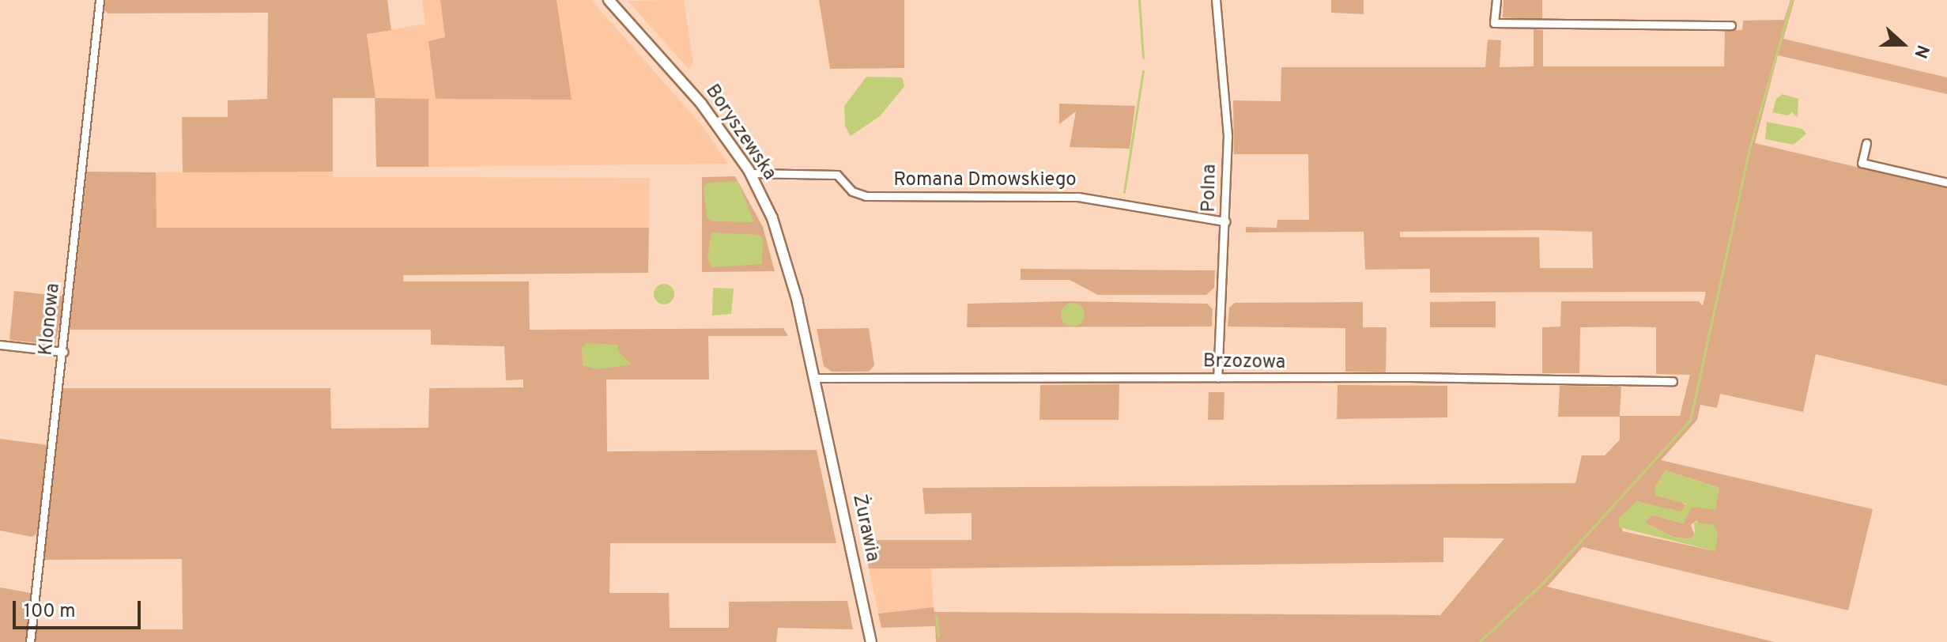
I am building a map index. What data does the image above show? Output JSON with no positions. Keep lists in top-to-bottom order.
{
  "streets": {
    "main road": ["Boryszewska", "Żurawia"],
    "street": [
      "Romana Dmowskiego",
      "Polna",
      "Klonowa",
      "Brzozowa"
    ]
  },
  "crossings": [
    ["Boryszewska", "Romana Dmowskiego"],
    ["Boryszewska", "Brzozowa"],
    ["Boryszewska", "Żurawia"],
    ["Romana Dmowskiego", "Polna"],
    ["Polna", "Brzozowa"]
  ],
  "scale_bar": "100 m",
  "north": "right"
}
